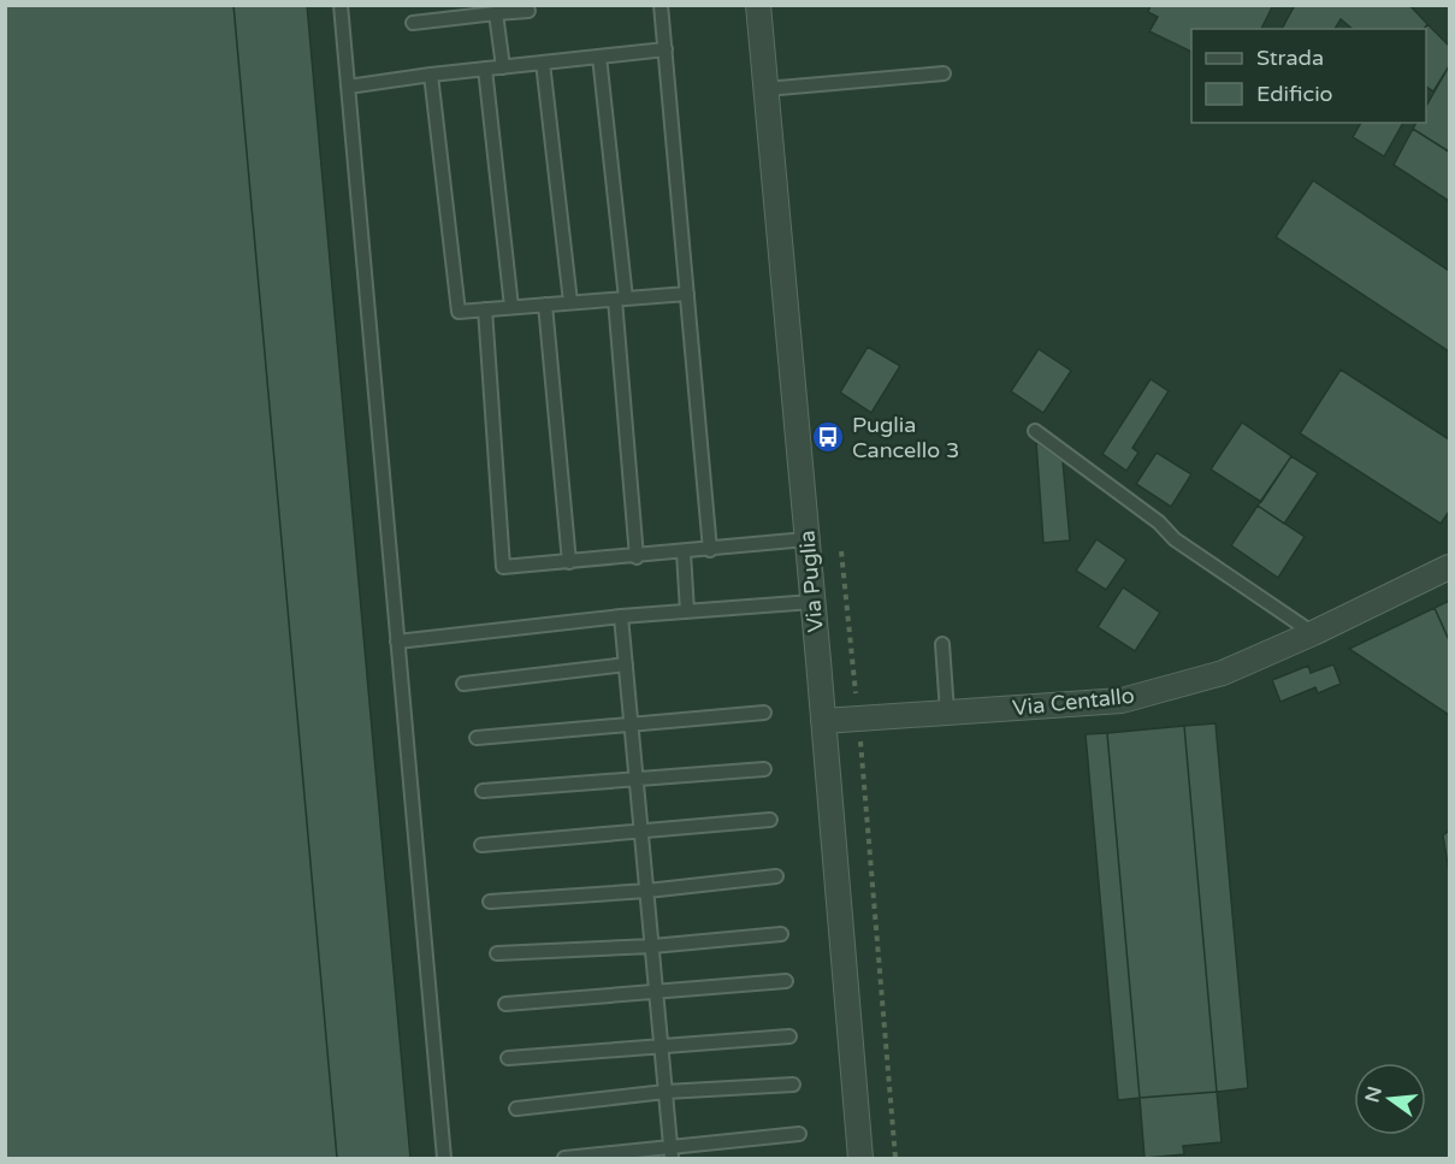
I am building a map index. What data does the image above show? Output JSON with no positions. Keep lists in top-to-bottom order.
{
  "streets": {
    "street": ["Via Puglia", "Via Centallo"]
  },
  "crossings": [
    ["Via Puglia", "Via Centallo"]
  ],
  "places": {
    "bus stop": ["Puglia Cancello 3"]
  },
  "legend": ["Strada", "Edificio"],
  "north": "left"
}
